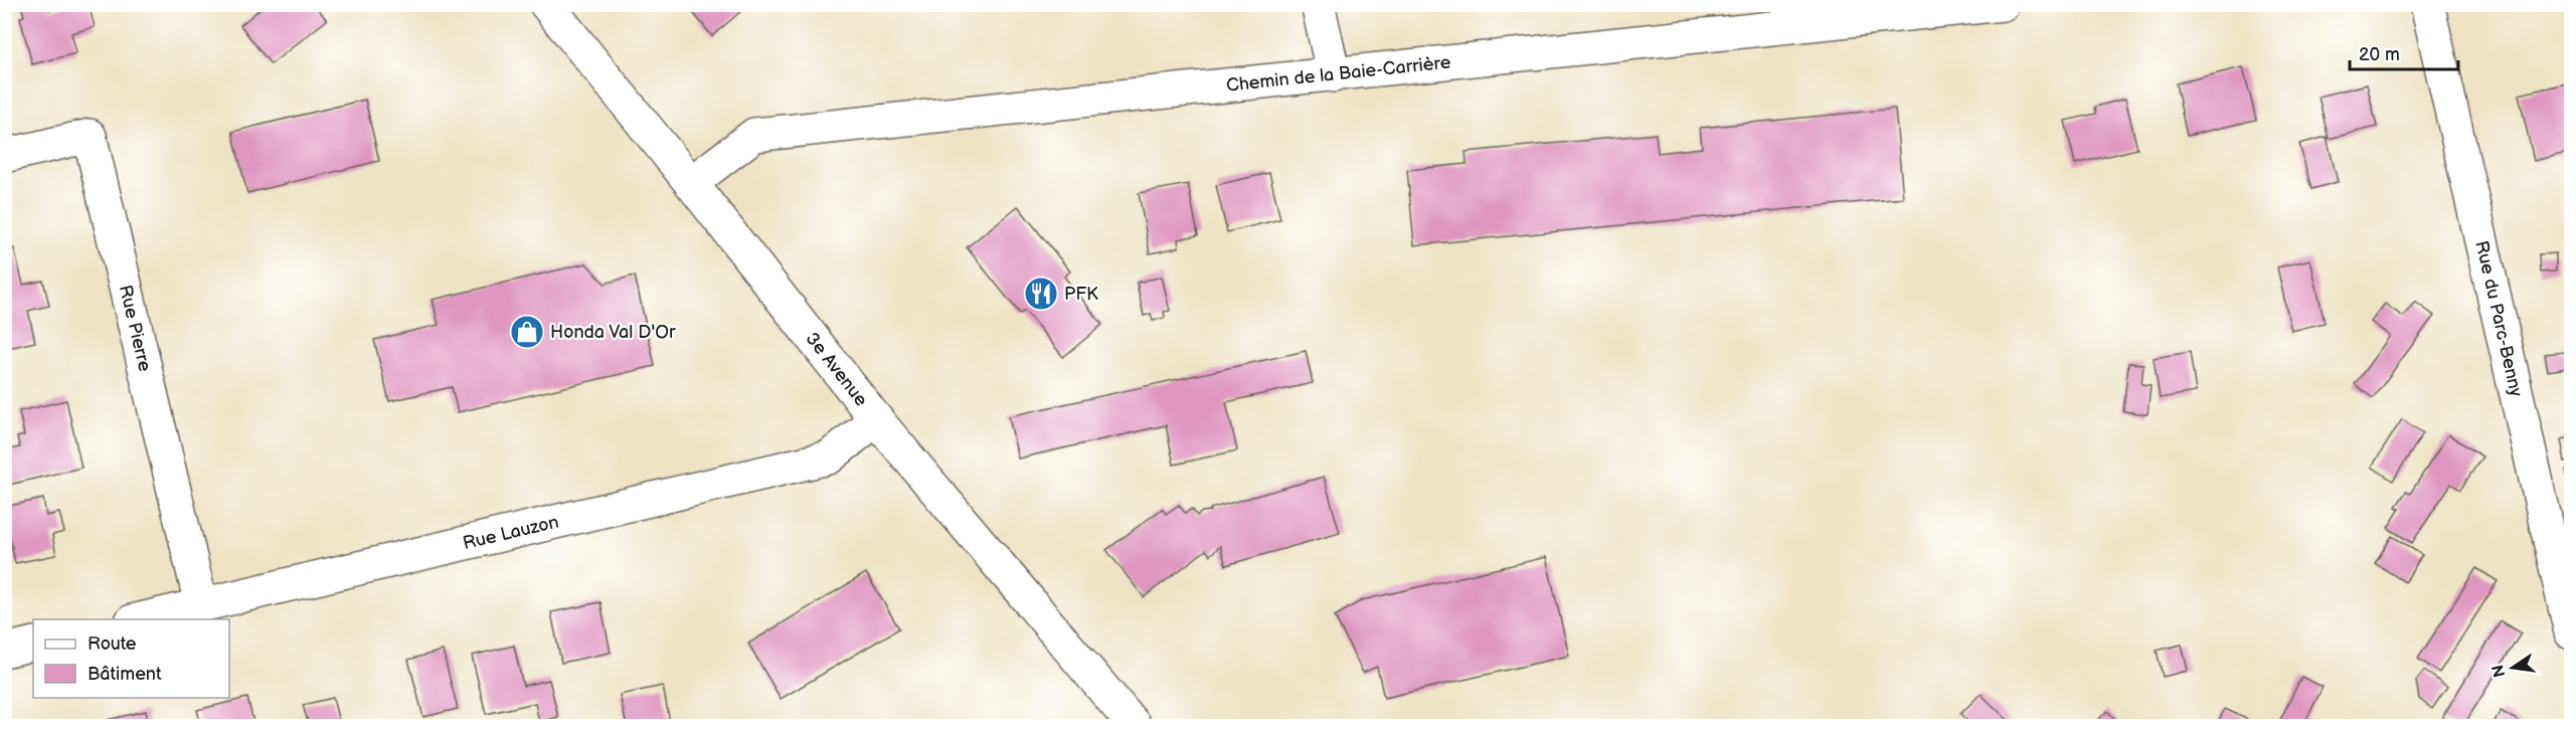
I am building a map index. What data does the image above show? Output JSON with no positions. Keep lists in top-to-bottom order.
{
  "streets": {
    "street": [
      "Chemin de la Baie-Carrière",
      "Rue du Parc-Benny",
      "Rue Pierre",
      "3e Avenue",
      "Rue Lauzon"
    ]
  },
  "crossings": [
    ["Chemin de la Baie-Carrière", "3e Avenue"],
    ["Rue Pierre", "Rue Lauzon"],
    ["3e Avenue", "Rue Lauzon"]
  ],
  "places": {
    "restaurant": ["PFK"],
    "shop": ["Honda Val D'Or"]
  },
  "legend": ["Route", "Bâtiment"],
  "scale_bar": "20 m",
  "north": "left"
}
